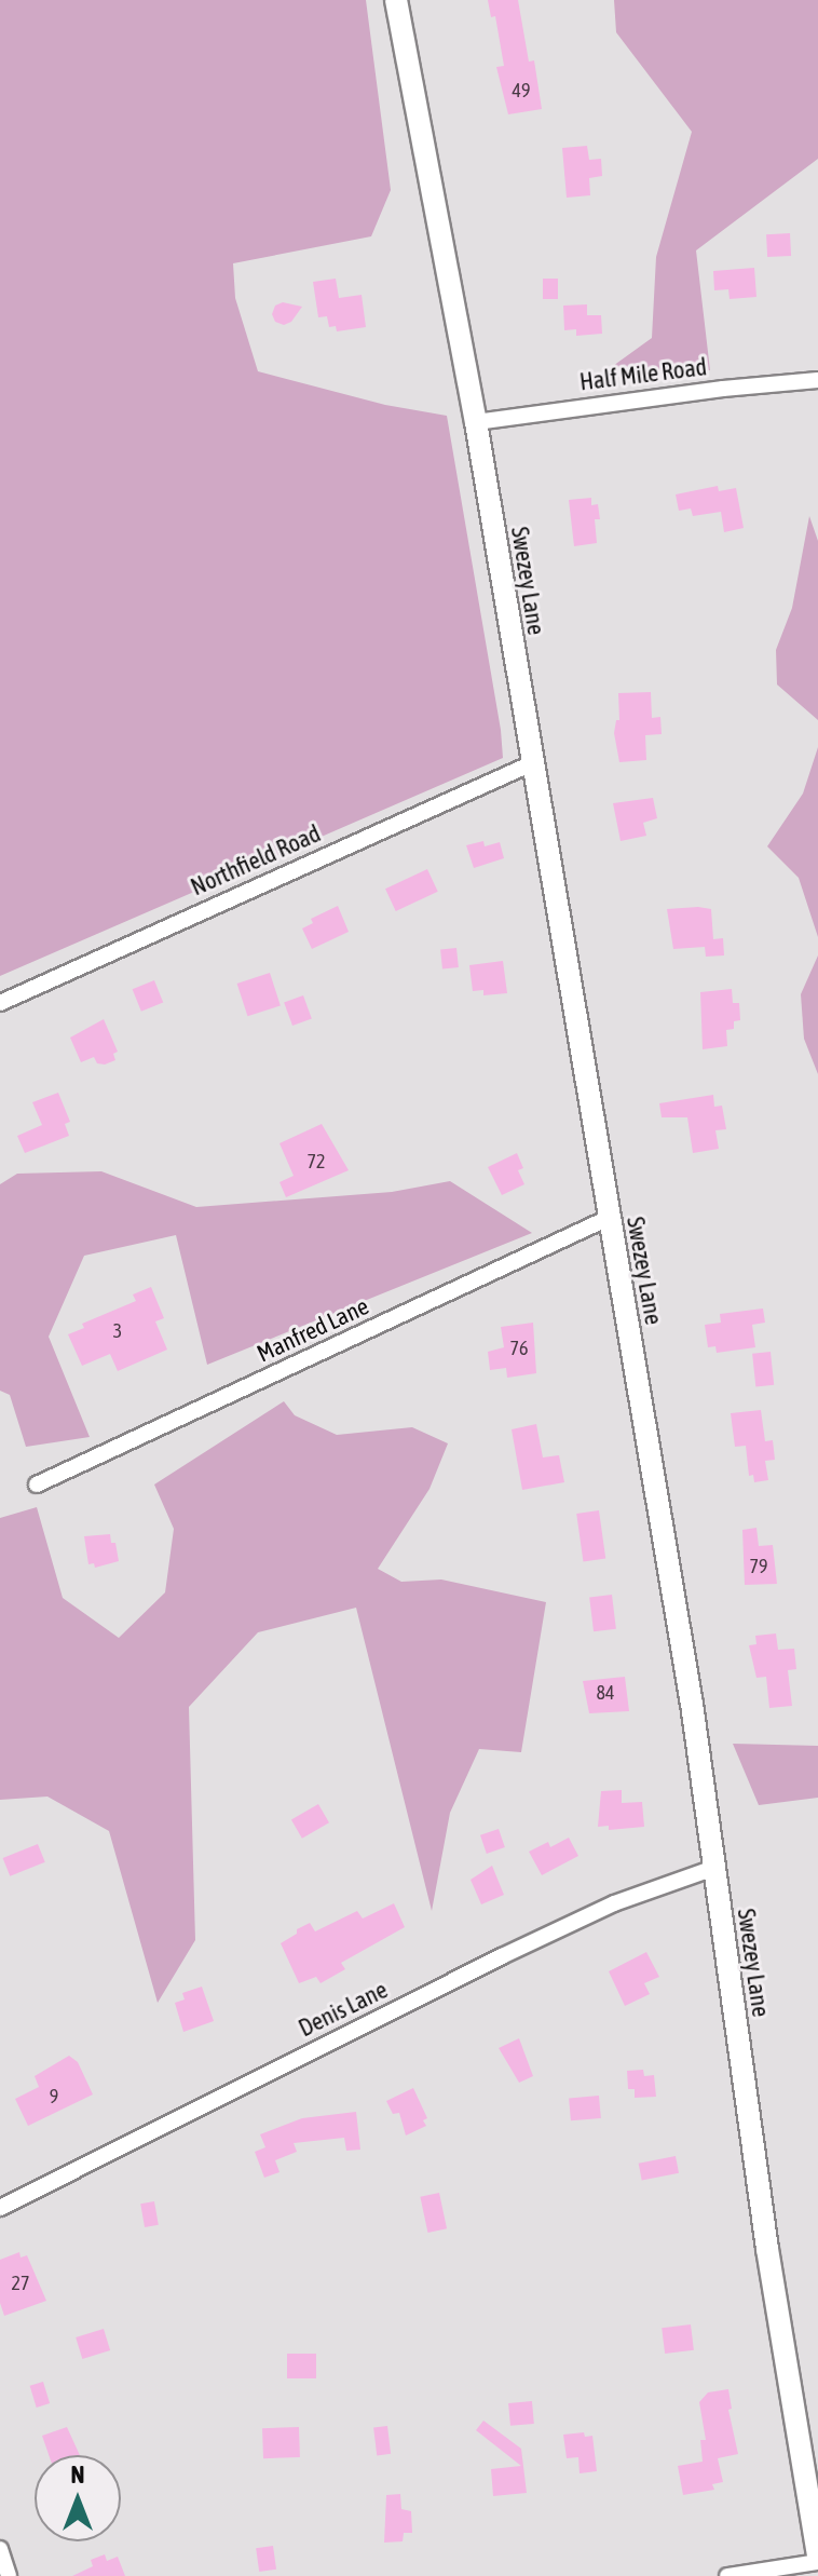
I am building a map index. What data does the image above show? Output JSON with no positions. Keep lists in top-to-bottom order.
{
  "streets": {
    "street": [
      "Half Mile Road",
      "Swezey Lane",
      "Northfield Road",
      "Manfred Lane",
      "Denis Lane"
    ]
  },
  "crossings": [
    ["Half Mile Road", "Swezey Lane"],
    ["Swezey Lane", "Northfield Road"],
    ["Swezey Lane", "Manfred Lane"],
    ["Swezey Lane", "Denis Lane"]
  ],
  "house_numbers": [
    "49",
    "72",
    "3",
    "76",
    "79",
    "84",
    "9",
    "27"
  ],
  "north": "top"
}
